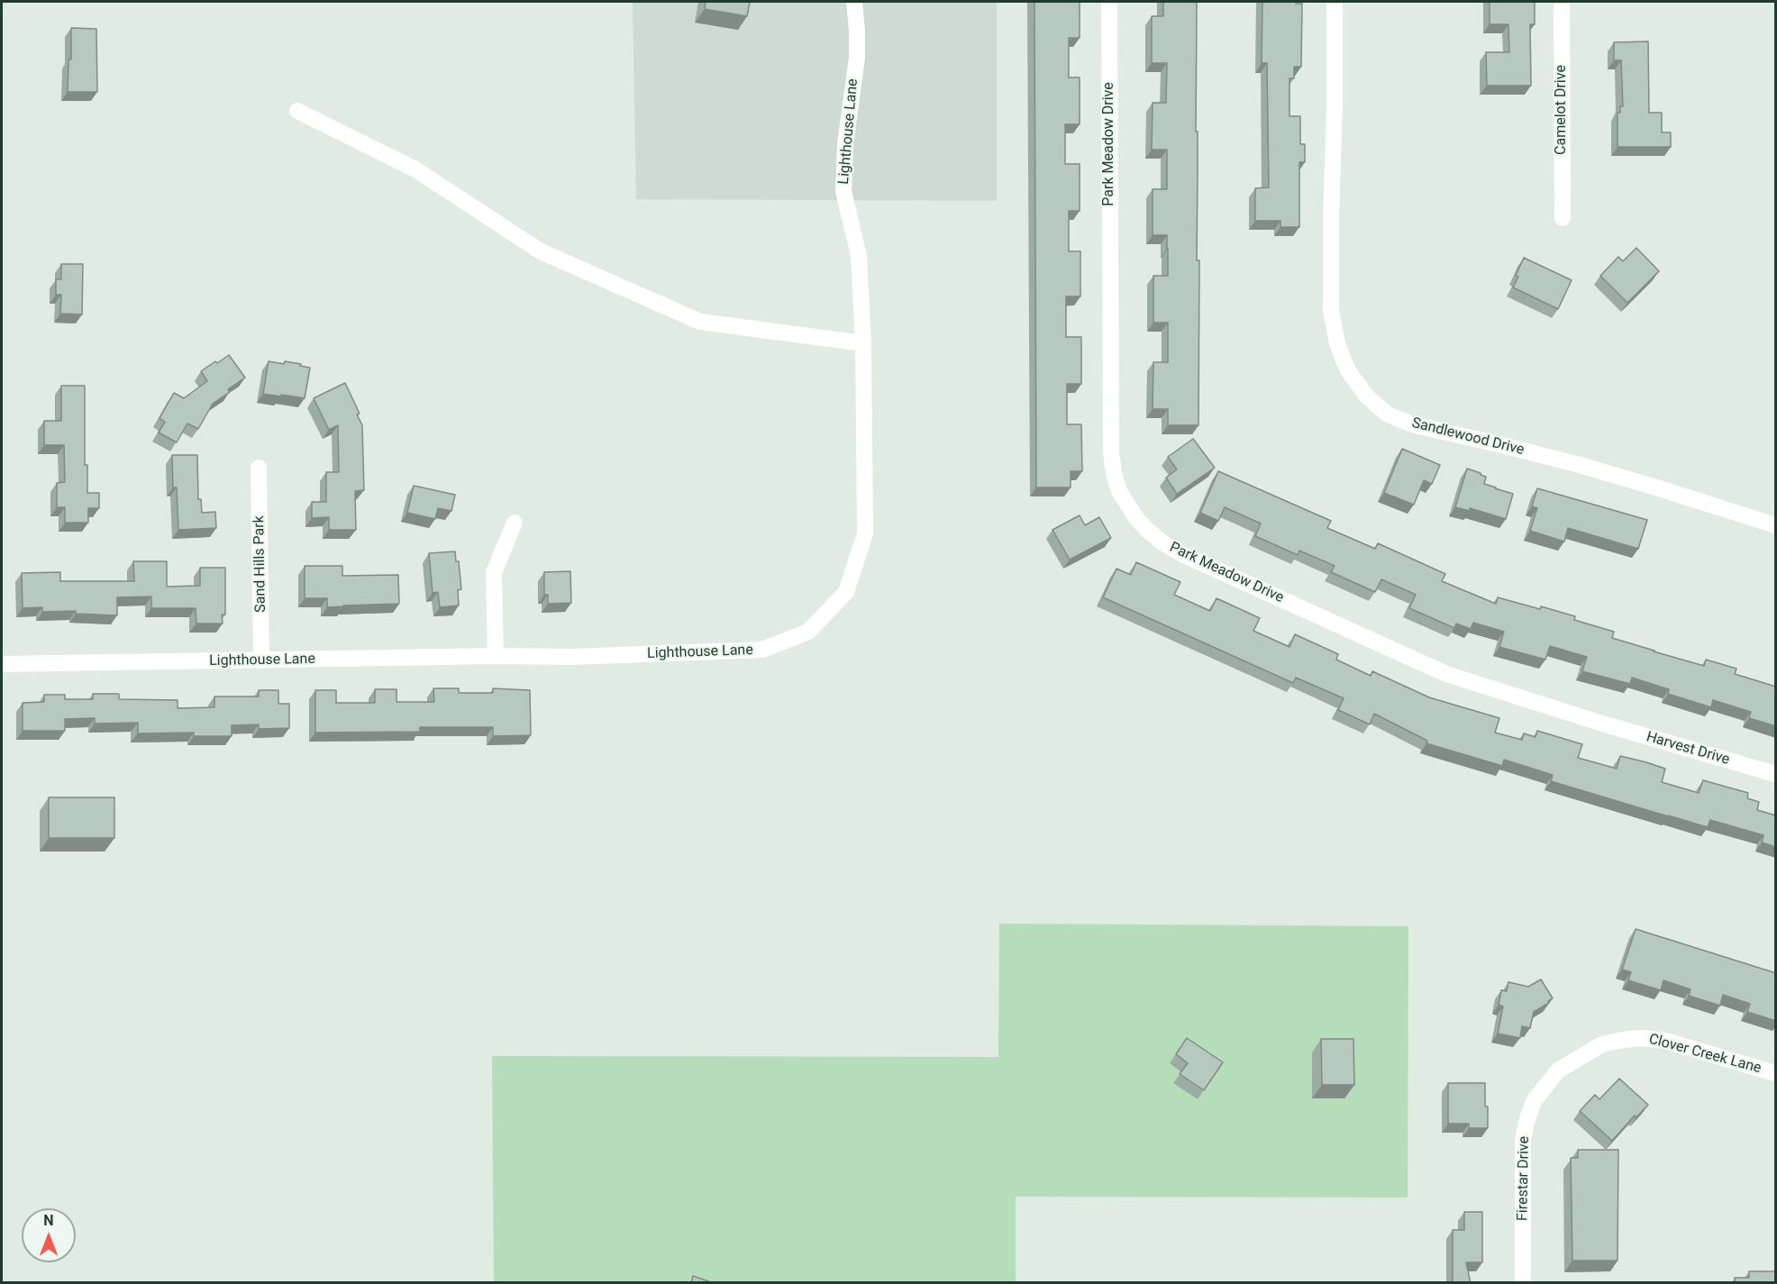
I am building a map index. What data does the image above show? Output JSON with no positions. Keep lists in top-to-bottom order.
{
  "streets": {
    "street": [
      "Camelot Drive",
      "Lighthouse Lane",
      "Park Meadow Drive",
      "Sandlewood Drive",
      "Sand Hills Park",
      "Harvest Drive",
      "Clover Creek Lane",
      "Firestar Drive"
    ]
  },
  "crossings": [
    ["Lighthouse Lane", "Sand Hills Park"],
    ["Park Meadow Drive", "Harvest Drive"],
    ["Clover Creek Lane", "Firestar Drive"]
  ],
  "north": "top"
}
